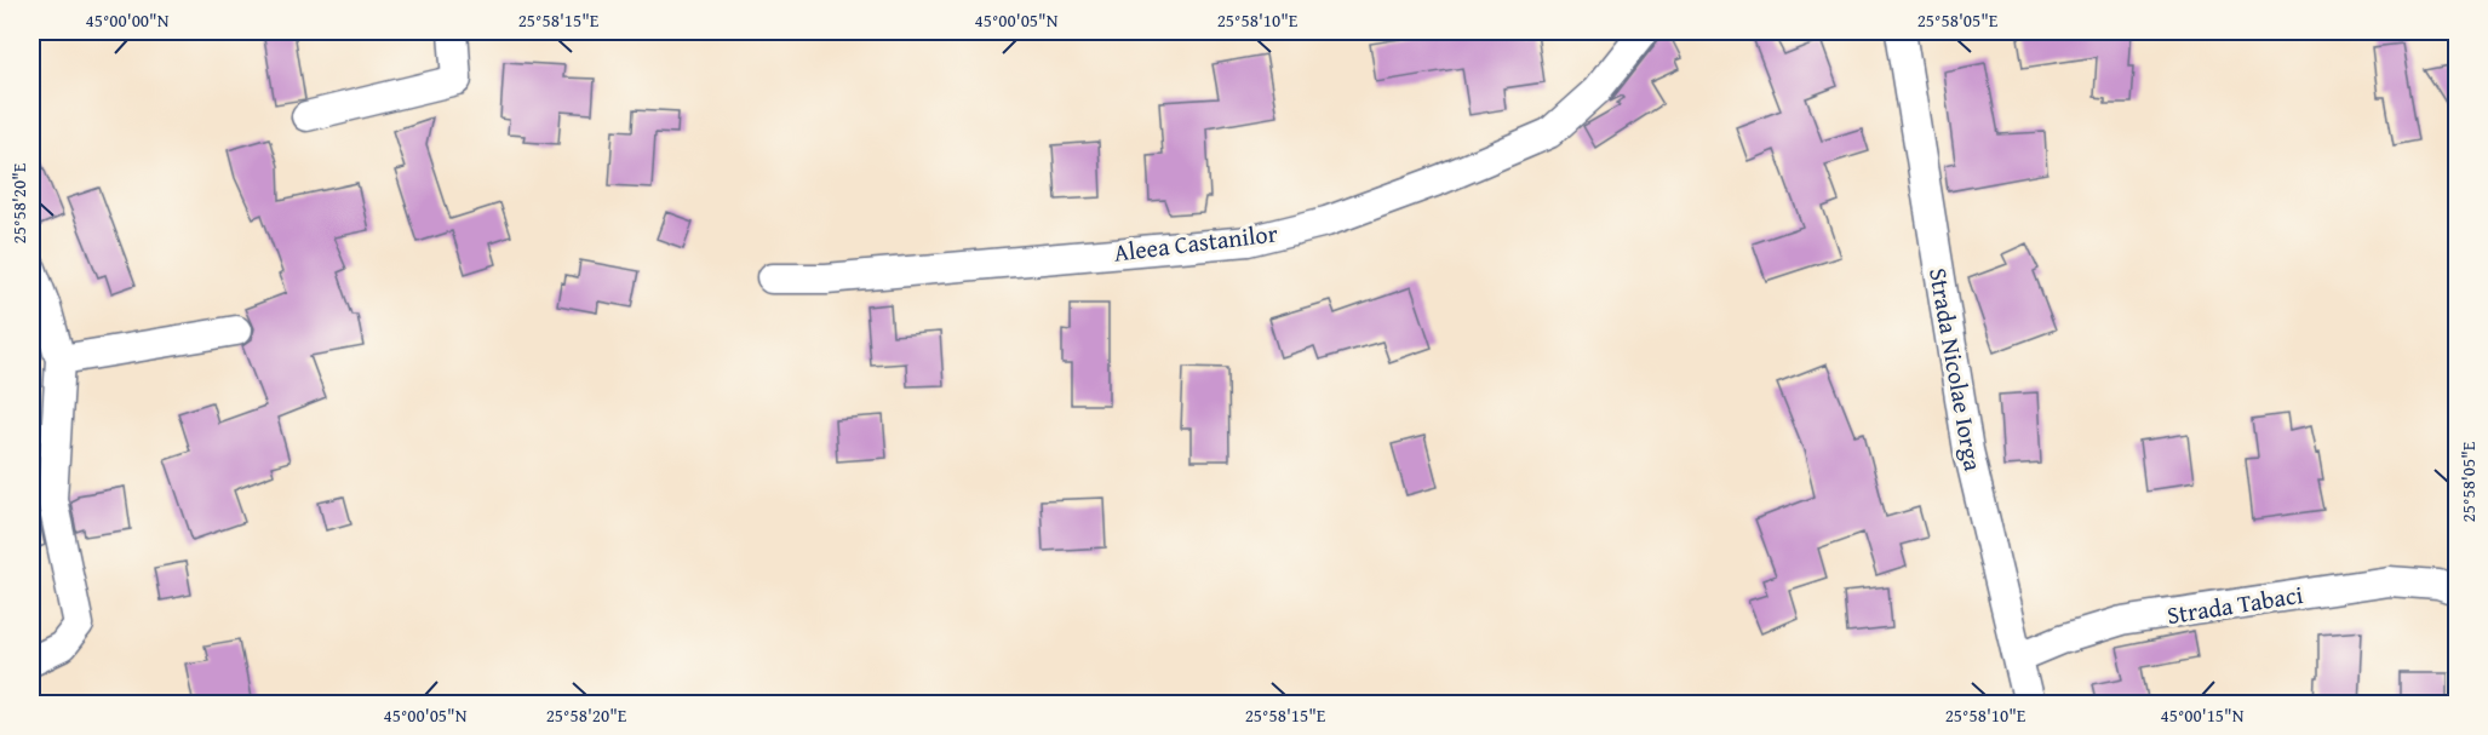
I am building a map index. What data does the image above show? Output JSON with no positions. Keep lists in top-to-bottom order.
{
  "streets": {
    "street": ["Aleea Castanilor", "Strada Nicolae Iorga", "Strada Tabaci"]
  },
  "crossings": [
    ["Strada Nicolae Iorga", "Strada Tabaci"]
  ],
  "coordinates": [
    "45°00'00\"N",
    "25°58'15\"E",
    "45°00'05\"N",
    "25°58'10\"E",
    "25°58'05\"E",
    "25°58'20\"E",
    "45°00'15\"N"
  ]
}
